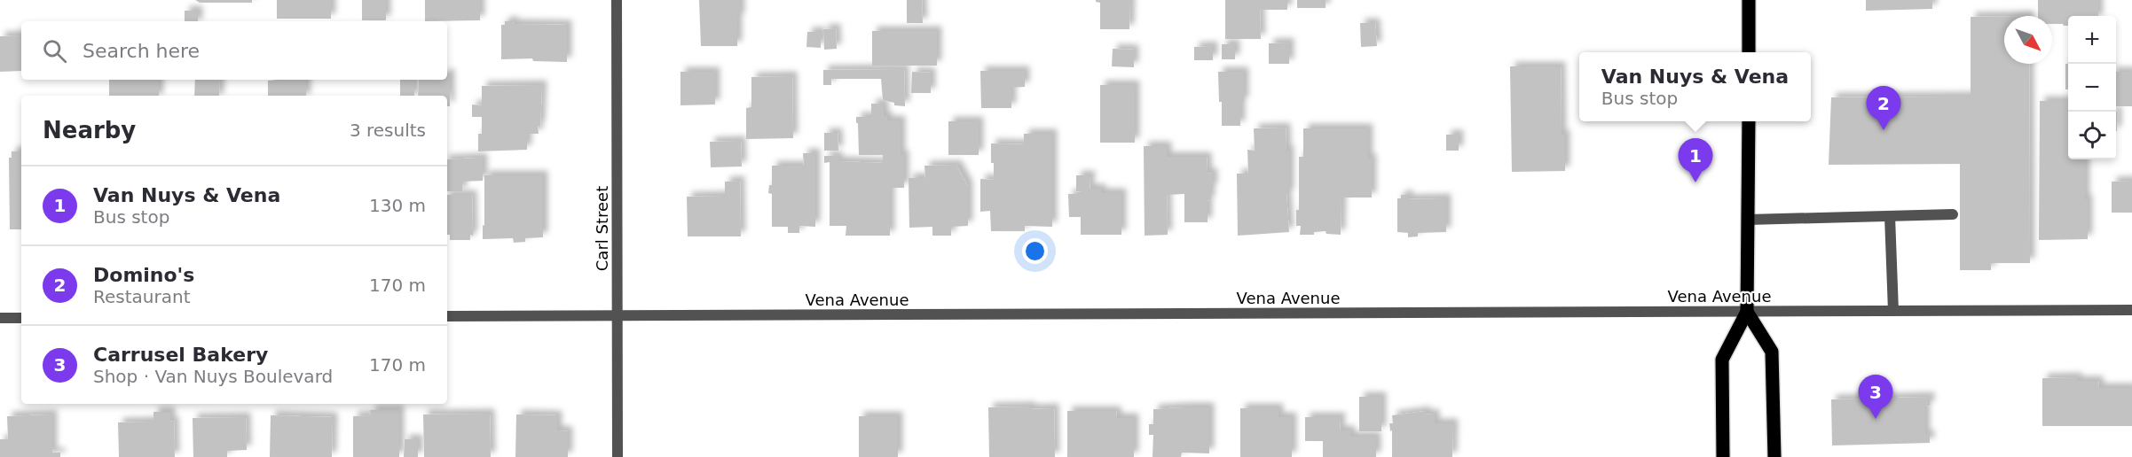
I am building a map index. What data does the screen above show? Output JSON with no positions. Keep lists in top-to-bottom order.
{
  "streets": {
    "street": ["Carl Street", "Vena Avenue"]
  },
  "crossings": [
    ["Carl Street", "Vena Avenue"]
  ],
  "north": "bottom right",
  "page": {
    "map_buttons": ["+", "−"],
    "search": "Search here",
    "popup": ["Van Nuys & Vena", "Bus stop"],
    "pins": ["2", "1", "3"],
    "heading": ["Nearby", "3 results"],
    "list": [
      {
        "mark": "1",
        "name": "Van Nuys & Vena",
        "note": "Bus stop",
        "value": "130 m"
      },
      {
        "mark": "2",
        "name": "Domino's",
        "note": "Restaurant",
        "value": "170 m"
      },
      {
        "mark": "3",
        "name": "Carrusel Bakery",
        "note": "Shop · Van Nuys Boulevard",
        "value": "170 m"
      }
    ]
  }
}
